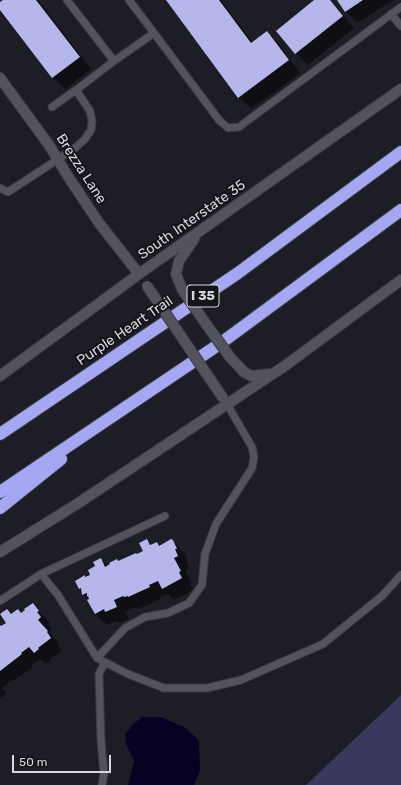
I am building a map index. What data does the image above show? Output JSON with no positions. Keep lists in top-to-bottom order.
{
  "streets": {
    "highway": ["I 35", "Purple Heart Trail"],
    "main road": ["Brezza Lane", "South Interstate 35"]
  },
  "crossings": [
    ["Brezza Lane", "South Interstate 35"]
  ],
  "scale_bar": "50 m"
}
